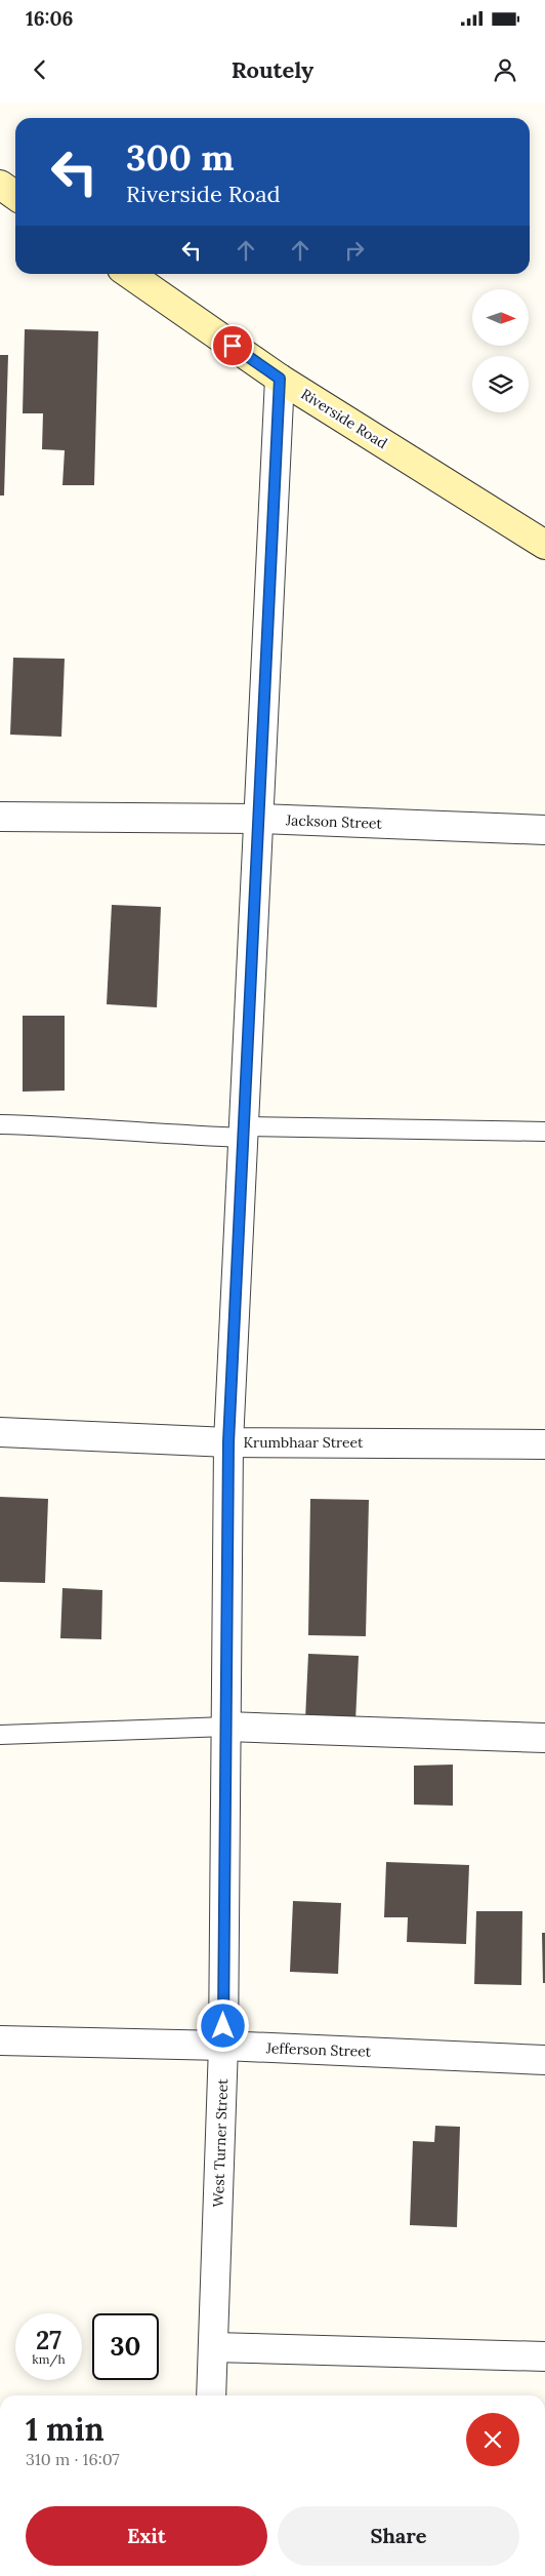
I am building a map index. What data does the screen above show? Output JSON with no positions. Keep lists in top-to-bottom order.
{
  "streets": {
    "main road": ["Riverside Road"],
    "street": [
      "Jackson Street",
      "Krumbhaar Street",
      "Jefferson Street",
      "West Turner Street"
    ]
  },
  "crossings": [
    ["Riverside Road", "West Turner Street"],
    ["Jackson Street", "West Turner Street"],
    ["Krumbhaar Street", "West Turner Street"],
    ["Jefferson Street", "West Turner Street"]
  ],
  "north": "right",
  "page": {
    "status": "16:06",
    "header": "Routely",
    "turn": ["300 m", "Riverside Road"],
    "speed": "27 km/h",
    "limit": "30",
    "heading": ["1 min", "310 m · 16:07"],
    "buttons": ["Exit", "Share"]
  }
}
